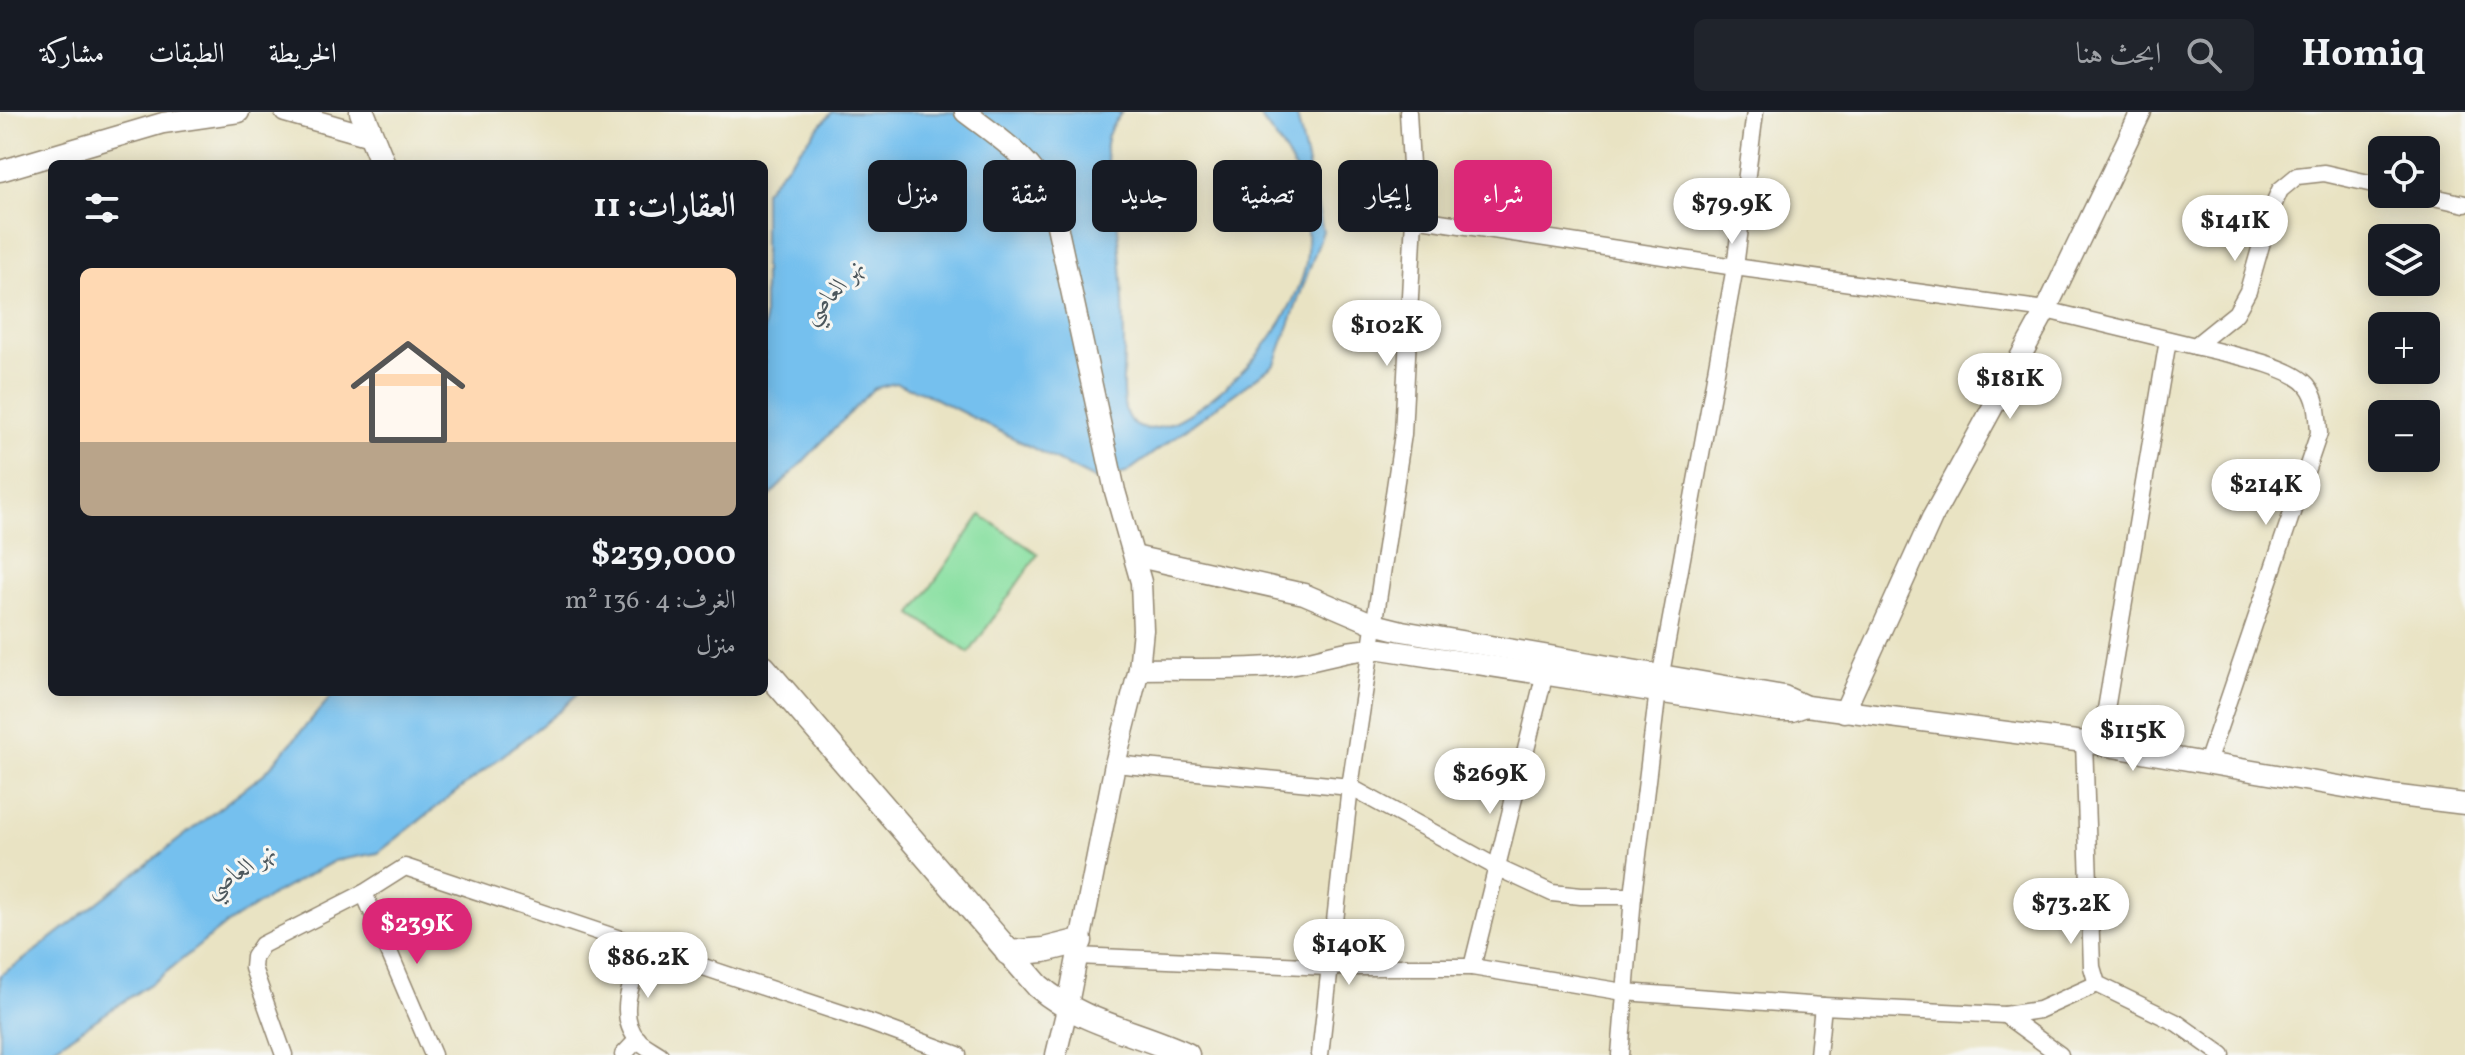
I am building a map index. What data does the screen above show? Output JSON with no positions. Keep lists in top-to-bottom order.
{
  "water": ["نهر العاصي"],
  "page": {
    "header": "Homiq",
    "search": "ابحث هنا",
    "nav": ["الخريطة", "الطبقات", "مشاركة"],
    "map_buttons": ["+", "−"],
    "chip": [
      "شراء",
      "إيجار",
      "تصفية",
      "جديد",
      "شقة",
      "منزل"
    ],
    "heading": "العقارات: 11",
    "price": [
      "$79.9K",
      "$141K",
      "$102K",
      "$181K",
      "$214K",
      "$115K",
      "$269K",
      "$73.2K",
      "$239K",
      "$140K",
      "$86.2K"
    ],
    "list": [
      {
        "name": "$239,000",
        "note": "الغرف: 4 · 136 m² · منزل"
      }
    ]
  }
}
